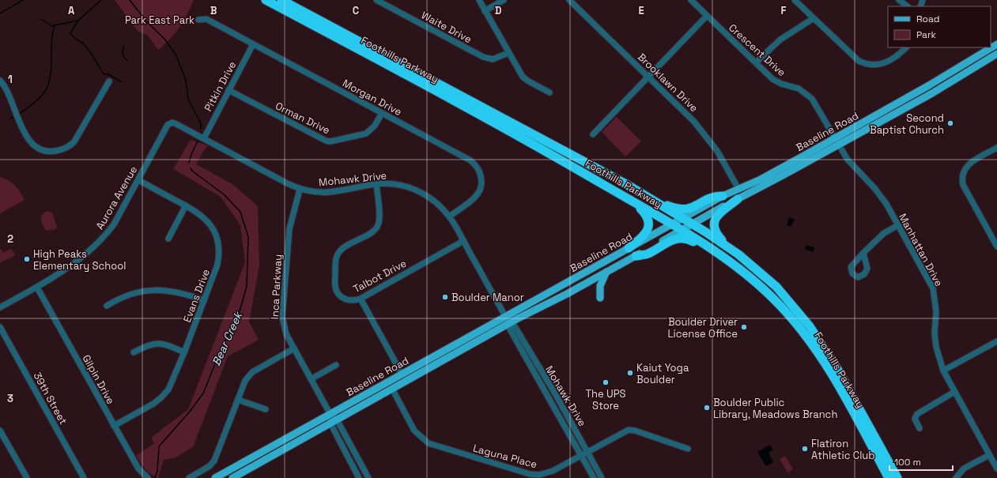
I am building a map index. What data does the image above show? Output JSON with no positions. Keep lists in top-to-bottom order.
{
  "streets": {
    "highway": ["Foothills Parkway"],
    "main road": ["Baseline Road"],
    "street": [
      "Waite Drive",
      "Crescent Drive",
      "Brooklawn Drive",
      "Pitkin Drive",
      "Morgan Drive",
      "Orman Drive",
      "Mohawk Drive",
      "Aurora Avenue",
      "Manhattan Drive",
      "Talbot Drive",
      "Inca Parkway",
      "Evans Drive",
      "Gilpin Drive",
      "39th Street",
      "Laguna Place"
    ]
  },
  "crossings": [
    ["Crescent Drive", "Baseline Road"],
    ["Crescent Drive", "Manhattan Drive"],
    ["Foothills Parkway", "Baseline Road"],
    ["Brooklawn Drive", "Baseline Road"],
    ["Pitkin Drive", "Morgan Drive"],
    ["Pitkin Drive", "Orman Drive"],
    ["Pitkin Drive", "Mohawk Drive"],
    ["Pitkin Drive", "Aurora Avenue"],
    ["Morgan Drive", "Orman Drive"],
    ["Morgan Drive", "Mohawk Drive"],
    ["Baseline Road", "Mohawk Drive"],
    ["Baseline Road", "Manhattan Drive"],
    ["Baseline Road", "Inca Parkway"],
    ["Baseline Road", "Laguna Place"],
    ["Mohawk Drive", "Aurora Avenue"],
    ["Mohawk Drive", "Talbot Drive"],
    ["Mohawk Drive", "Inca Parkway"],
    ["Mohawk Drive", "Laguna Place"],
    ["Aurora Avenue", "Evans Drive"],
    ["Aurora Avenue", "Gilpin Drive"],
    ["Evans Drive", "Gilpin Drive"]
  ],
  "water": ["Bear Creek"],
  "parks": ["Park East Park"],
  "places": [
    "Second Baptist Church",
    "High Peaks Elementary School",
    "Boulder Manor",
    "Boulder Driver License Office",
    "Kaiut Yoga Boulder",
    "The UPS Store",
    "Boulder Public Library, Meadows Branch",
    "Flatiron Athletic Club"
  ],
  "legend": ["Road", "Park"],
  "scale_bar": "100 m",
  "grid": {
    "columns": [
      "A",
      "B",
      "C",
      "D",
      "E",
      "F"
    ],
    "rows": ["1", "2", "3"]
  }
}
